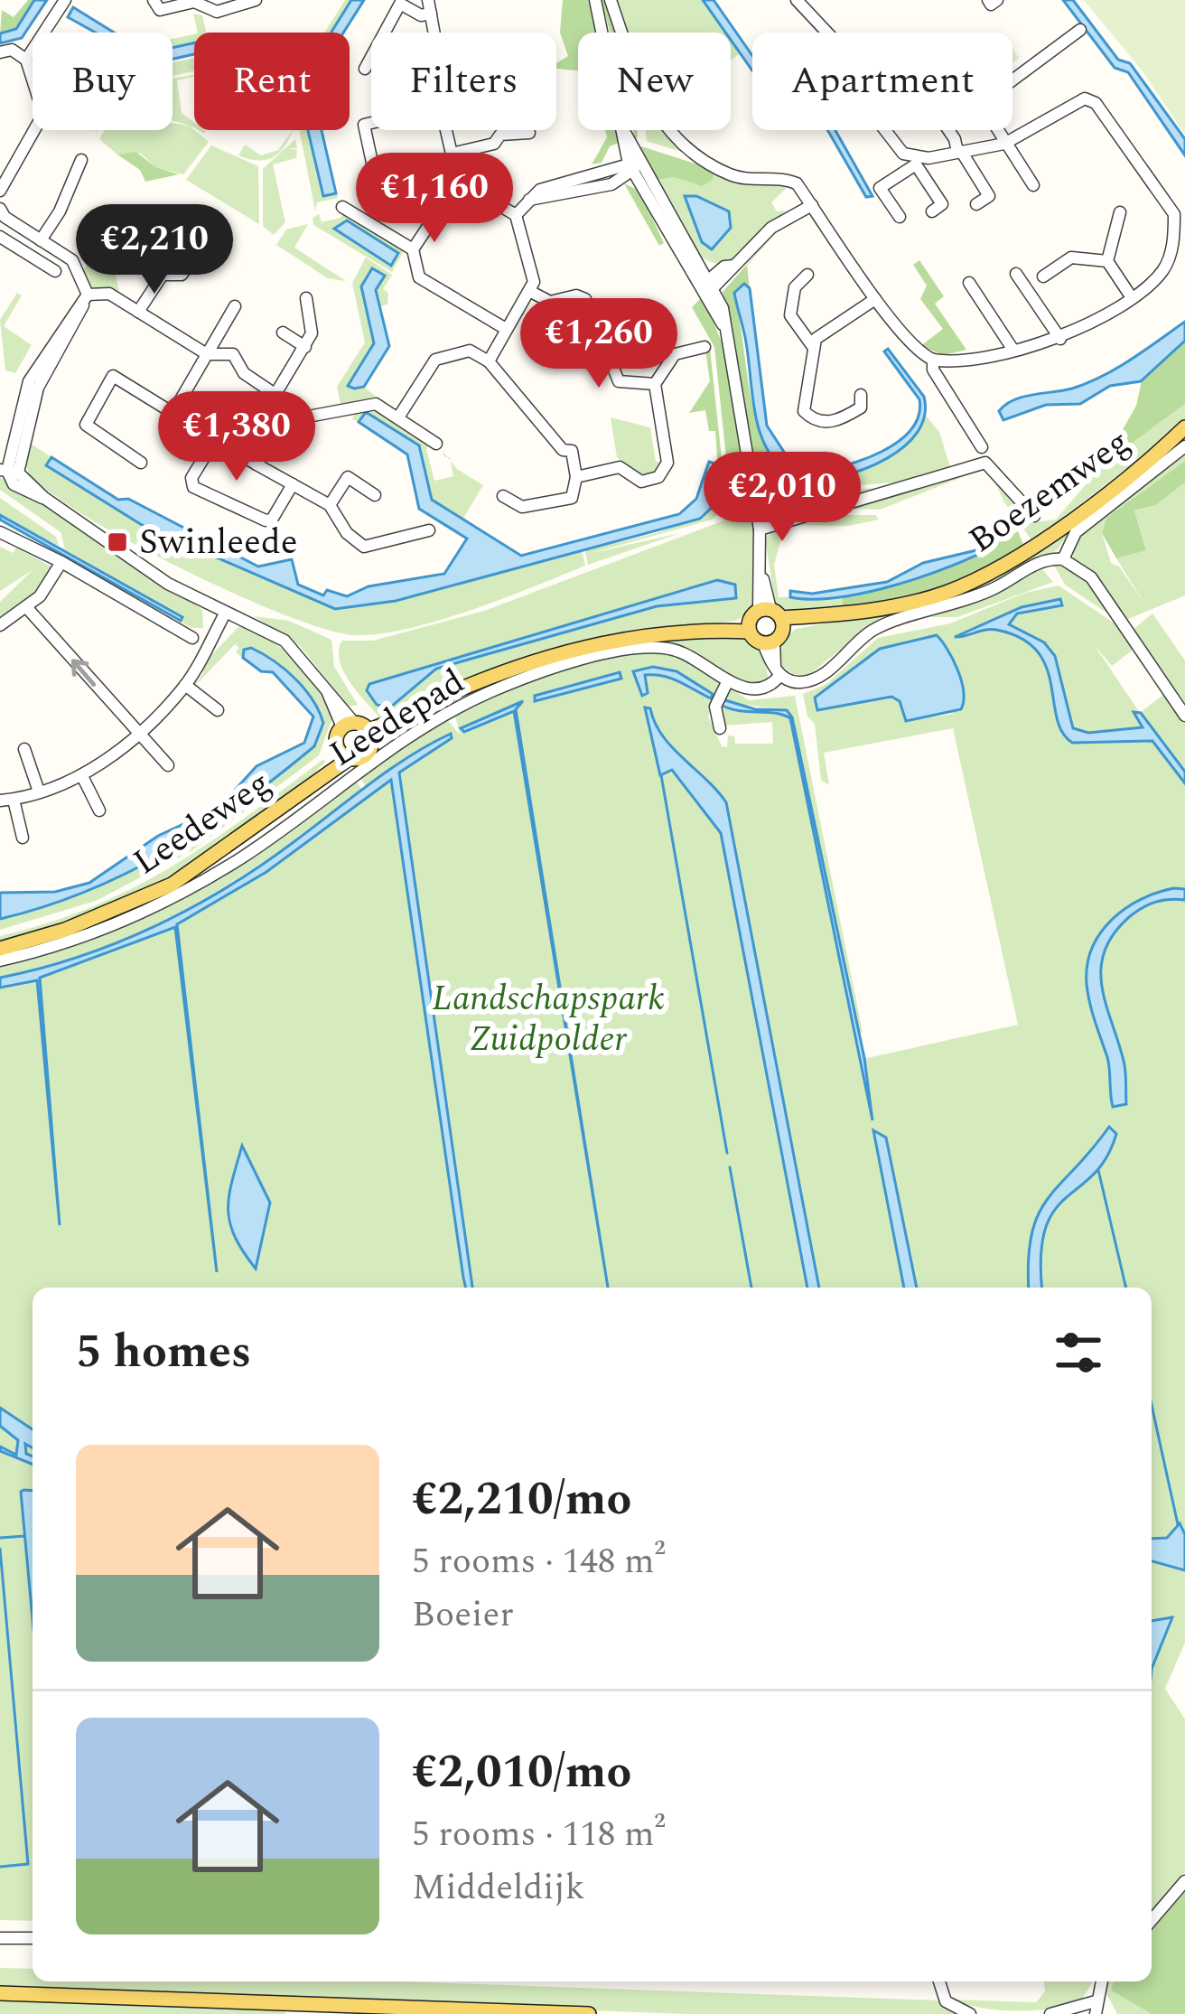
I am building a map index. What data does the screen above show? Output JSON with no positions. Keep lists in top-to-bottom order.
{
  "streets": {
    "main road": ["Boezemweg", "Leedeweg"],
    "street": ["Leedepad"]
  },
  "parks": ["Landschapspark Zuidpolder"],
  "places": {
    "transit": ["Swinleede"]
  },
  "page": {
    "chip": [
      "Buy",
      "Rent",
      "Filters",
      "New",
      "Apartment"
    ],
    "price": [
      "€1,160",
      "€2,210",
      "€1,260",
      "€1,380",
      "€2,010"
    ],
    "heading": "5 homes",
    "list": [
      {
        "name": "€2,210/mo",
        "note": "5 rooms · 148 m² · Boeier"
      },
      {
        "name": "€2,010/mo",
        "note": "5 rooms · 118 m² · Middeldijk"
      }
    ]
  }
}
